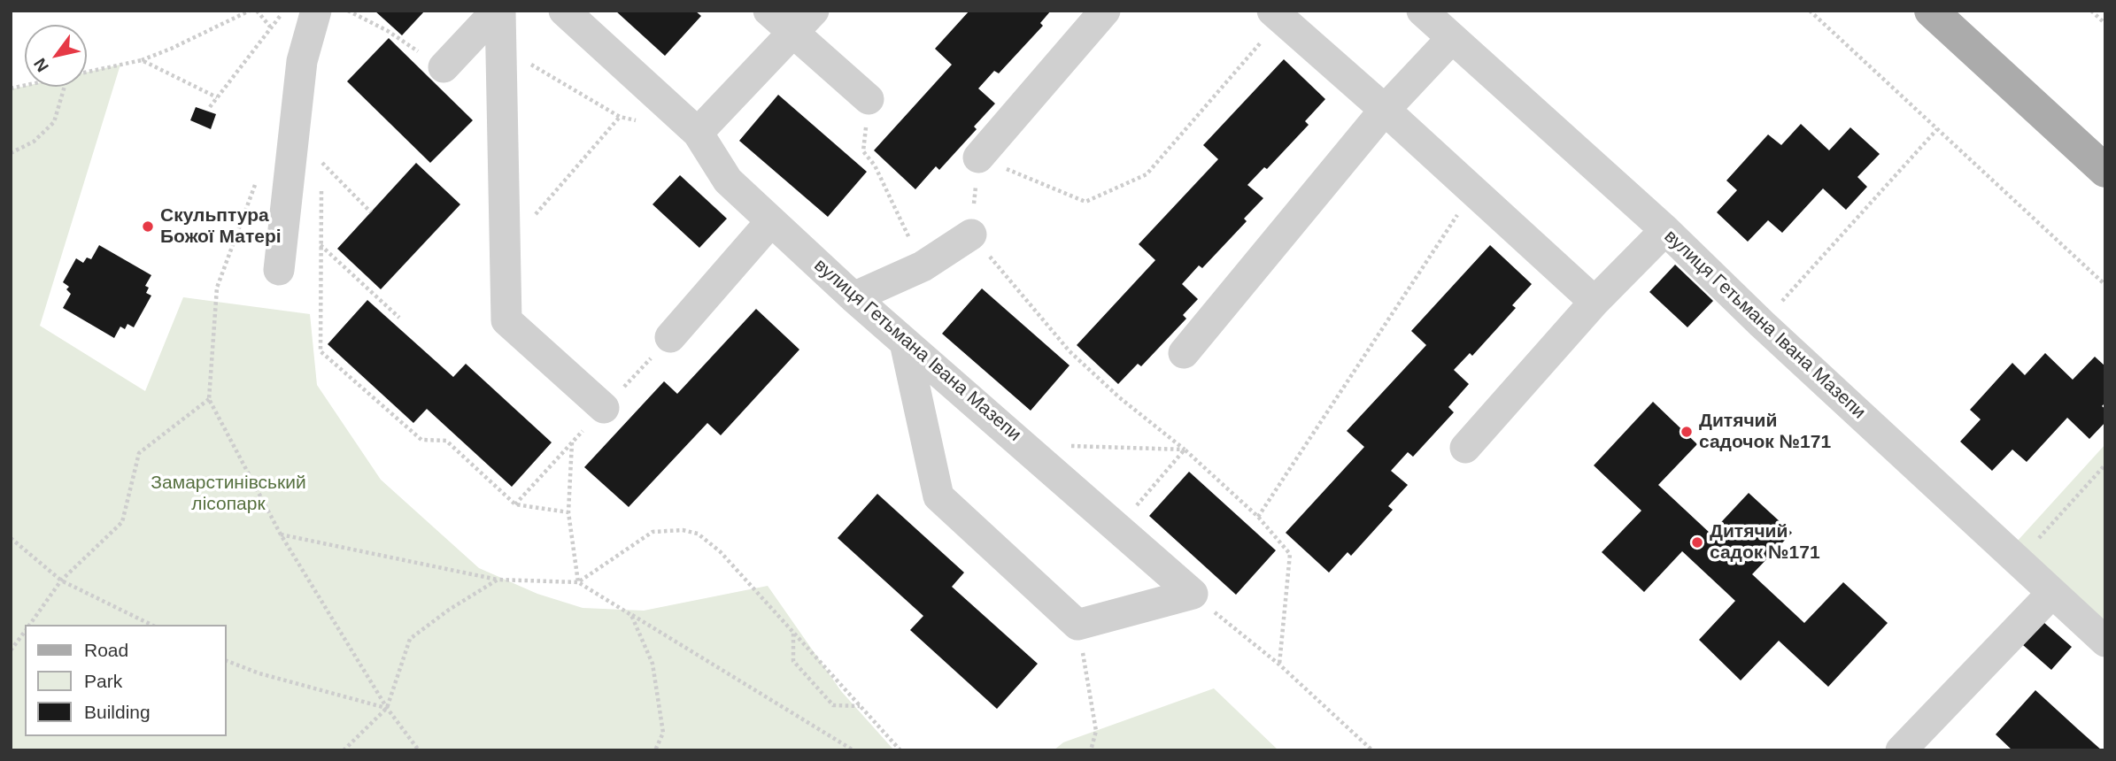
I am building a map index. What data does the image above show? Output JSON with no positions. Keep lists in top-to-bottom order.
{
  "streets": {
    "lane": ["вулиця Гетьмана Івана Мазепи"]
  },
  "parks": ["Замарстинівський лісопарк"],
  "places": ["Скульптура Божої Матері", "Дитячий садочок №171", "Дитячий садок №171"],
  "legend": ["Road", "Park", "Building"],
  "north": "bottom left"
}
